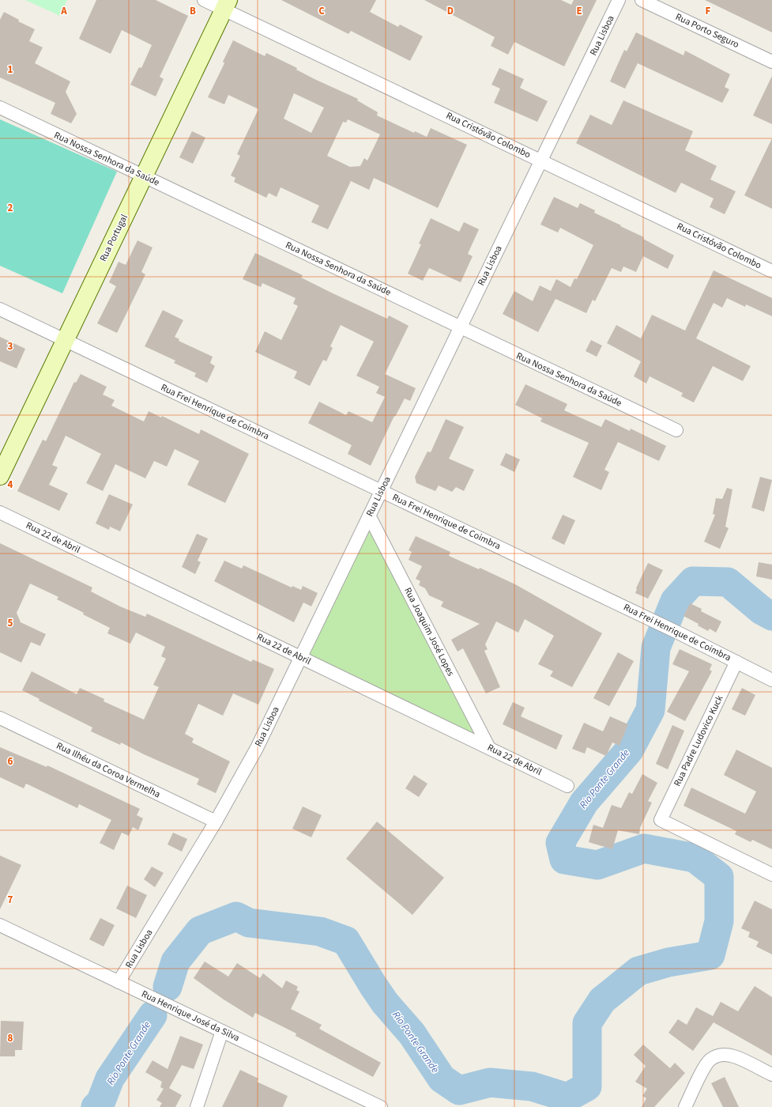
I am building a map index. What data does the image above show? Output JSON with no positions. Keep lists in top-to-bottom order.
{
  "streets": {
    "street": [
      "Rua Porto Seguro",
      "Rua Lisboa",
      "Rua Cristóvão Colombo",
      "Rua Nossa Senhora da Saúde",
      "Rua Portugal",
      "Rua Frei Henrique de Coimbra",
      "Rua 22 de Abril",
      "Rua Joaquim José Lopes",
      "Rua Padre Ludovico Kuck",
      "Rua Ilhéu da Coroa Vermelha",
      "Rua Henrique José da Silva"
    ]
  },
  "crossings": [
    ["Rua Lisboa", "Rua Cristóvão Colombo"],
    ["Rua Lisboa", "Rua Nossa Senhora da Saúde"],
    ["Rua Lisboa", "Rua Frei Henrique de Coimbra"],
    ["Rua Lisboa", "Rua 22 de Abril"],
    ["Rua Lisboa", "Rua Joaquim José Lopes"],
    ["Rua Lisboa", "Rua Ilhéu da Coroa Vermelha"],
    ["Rua Lisboa", "Rua Henrique José da Silva"],
    ["Rua Cristóvão Colombo", "Rua Portugal"],
    ["Rua Nossa Senhora da Saúde", "Rua Portugal"],
    ["Rua Portugal", "Rua Frei Henrique de Coimbra"],
    ["Rua Frei Henrique de Coimbra", "Rua Padre Ludovico Kuck"],
    ["Rua 22 de Abril", "Rua Joaquim José Lopes"]
  ],
  "water": ["Rio Ponte Grande"],
  "grid": {
    "columns": [
      "A",
      "B",
      "C",
      "D",
      "E",
      "F"
    ],
    "rows": [
      "1",
      "2",
      "3",
      "4",
      "5",
      "6",
      "7",
      "8"
    ]
  }
}
